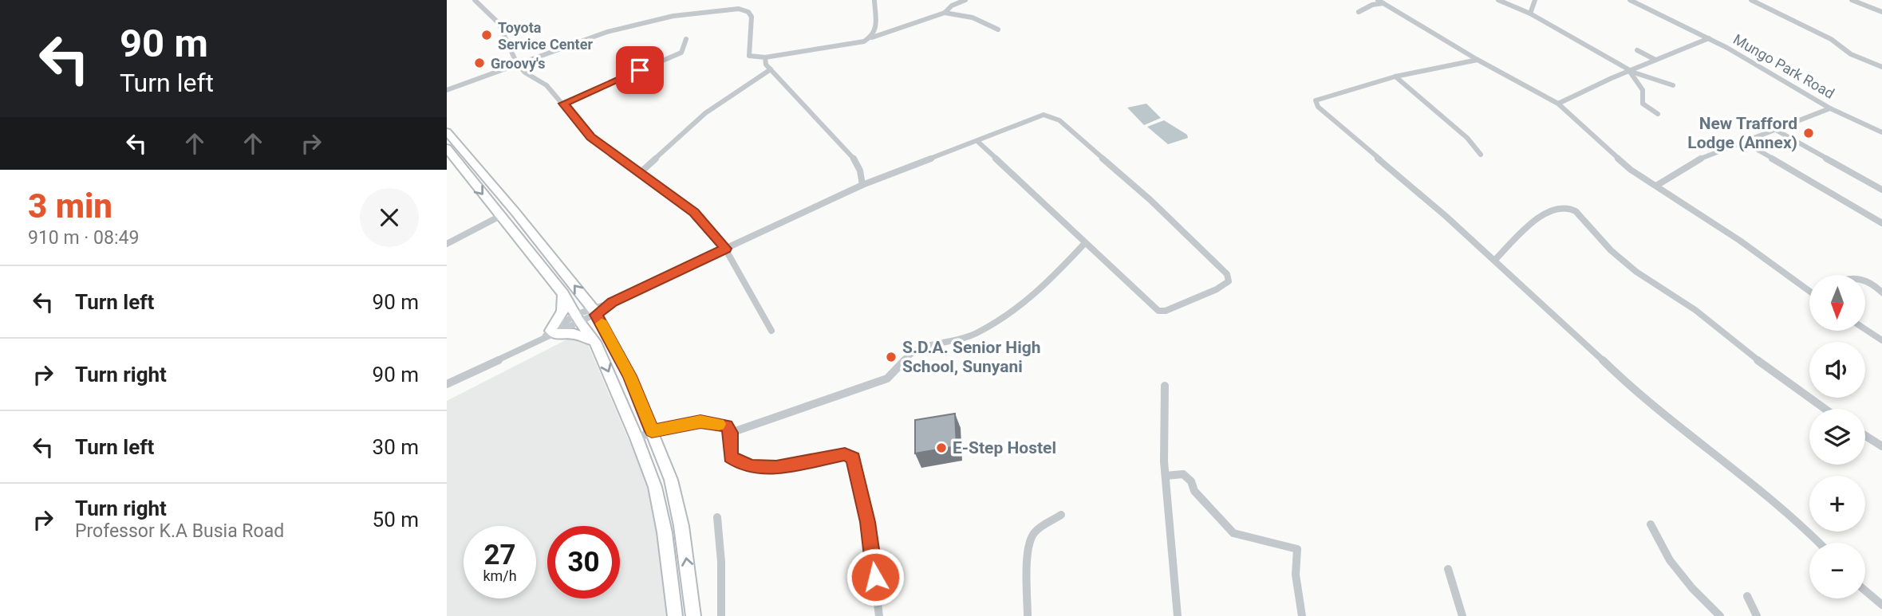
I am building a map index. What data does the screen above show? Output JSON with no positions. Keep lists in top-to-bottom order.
{
  "streets": {
    "street": ["Mungo Park Road"]
  },
  "places": [
    "Toyota Service Center",
    "Groovy's",
    "New Trafford Lodge (Annex)",
    "S.D.A. Senior High School, Sunyani",
    "E-Step Hostel"
  ],
  "north": "bottom",
  "page": {
    "turn": ["90 m", "Turn left"],
    "heading": ["3 min", "910 m · 08:49"],
    "list": [
      {
        "name": "Turn left",
        "value": "90 m"
      },
      {
        "name": "Turn right",
        "value": "90 m"
      },
      {
        "name": "Turn left",
        "value": "30 m"
      },
      {
        "name": "Turn right",
        "note": "Professor K.A Busia Road",
        "value": "50 m"
      }
    ],
    "map_buttons": ["+", "−"],
    "speed": "27 km/h",
    "limit": "30"
  }
}
